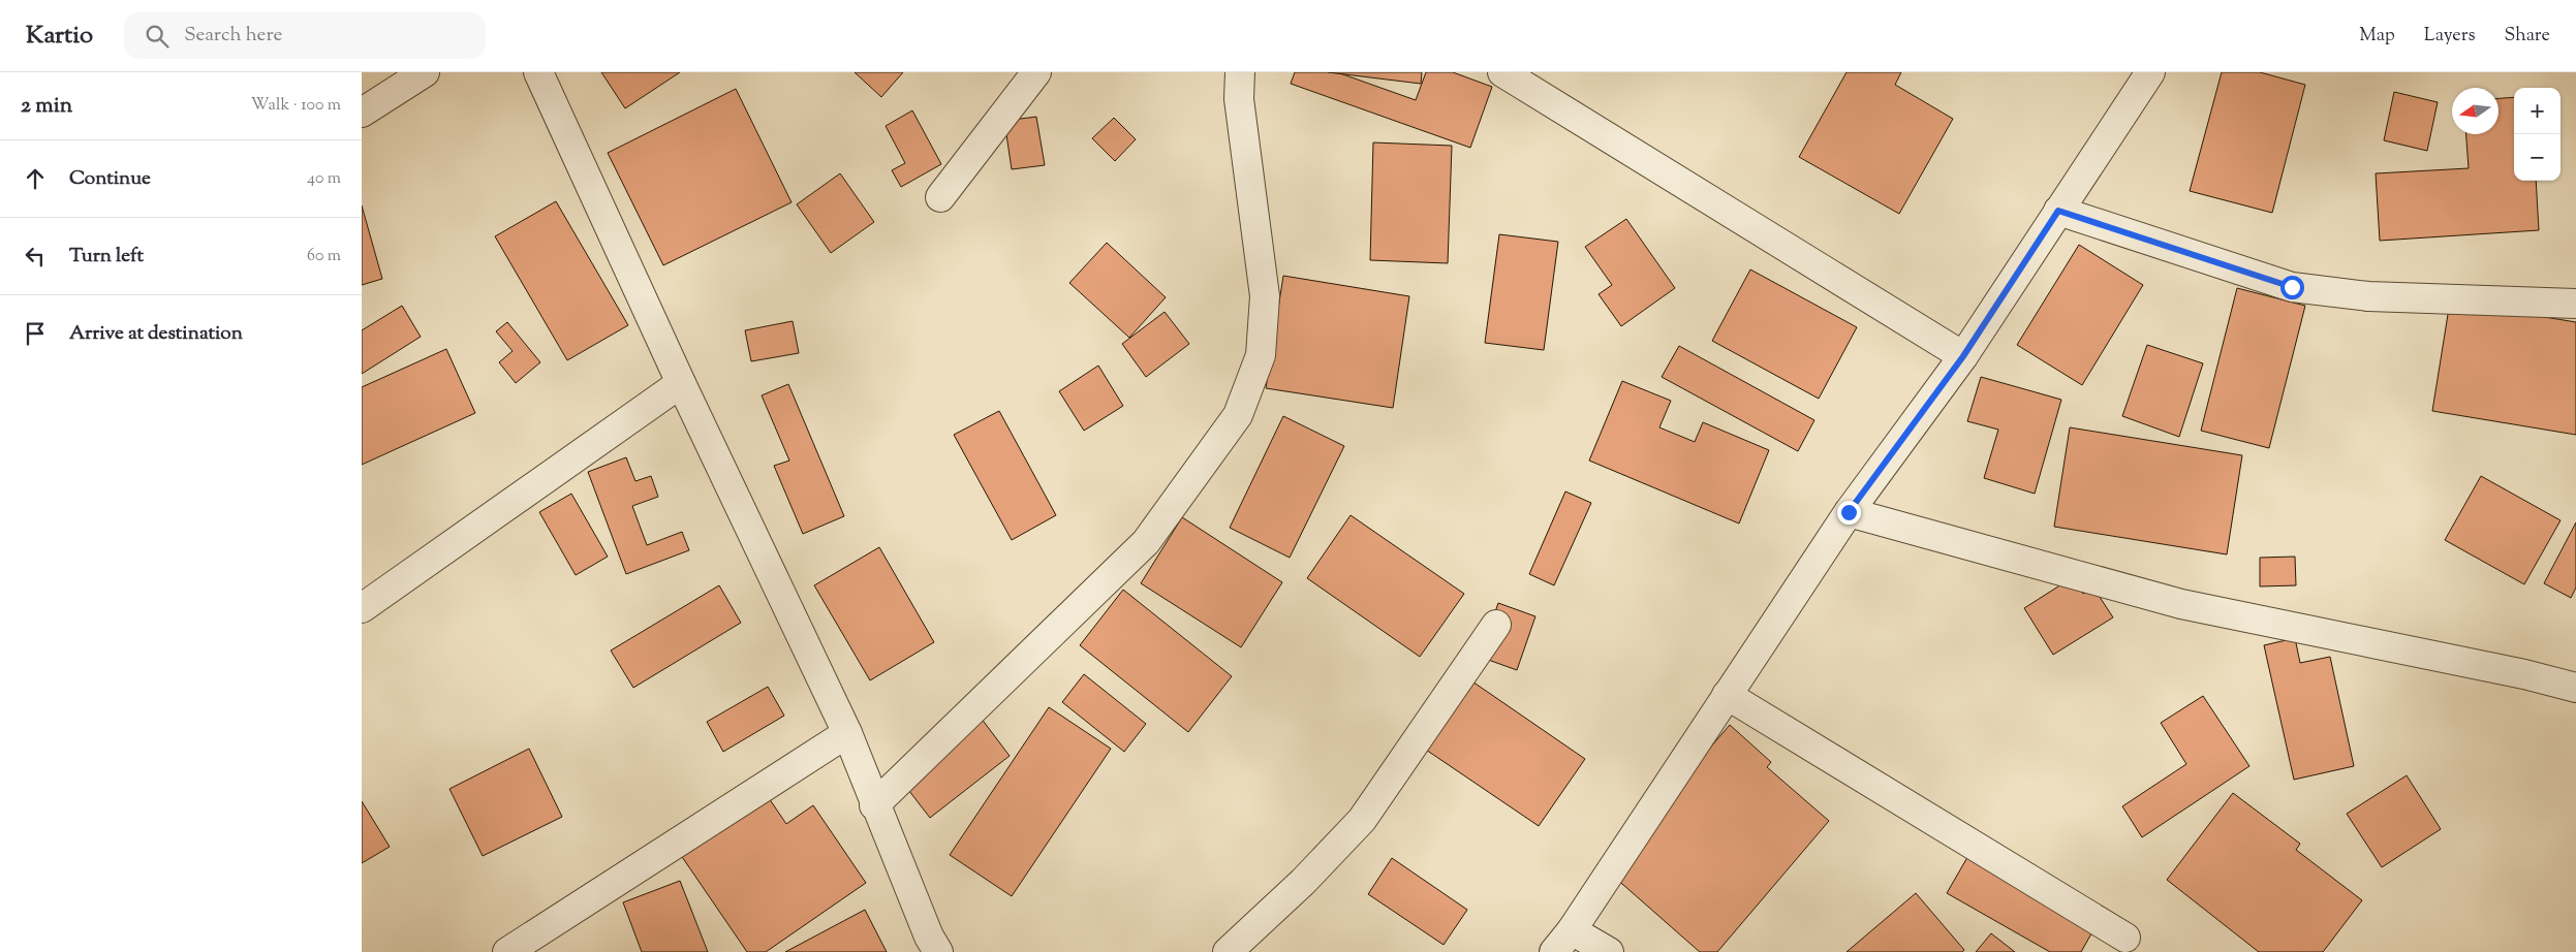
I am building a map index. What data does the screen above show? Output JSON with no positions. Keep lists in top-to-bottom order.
{
  "north": "left",
  "page": {
    "header": "Kartio",
    "search": "Search here",
    "nav": ["Map", "Layers", "Share"],
    "heading": ["2 min", "Walk · 100 m"],
    "map_buttons": ["+", "−"],
    "list": [
      ["Continue", "40 m"],
      ["Turn left", "60 m"],
      "Arrive at destination"
    ]
  }
}
